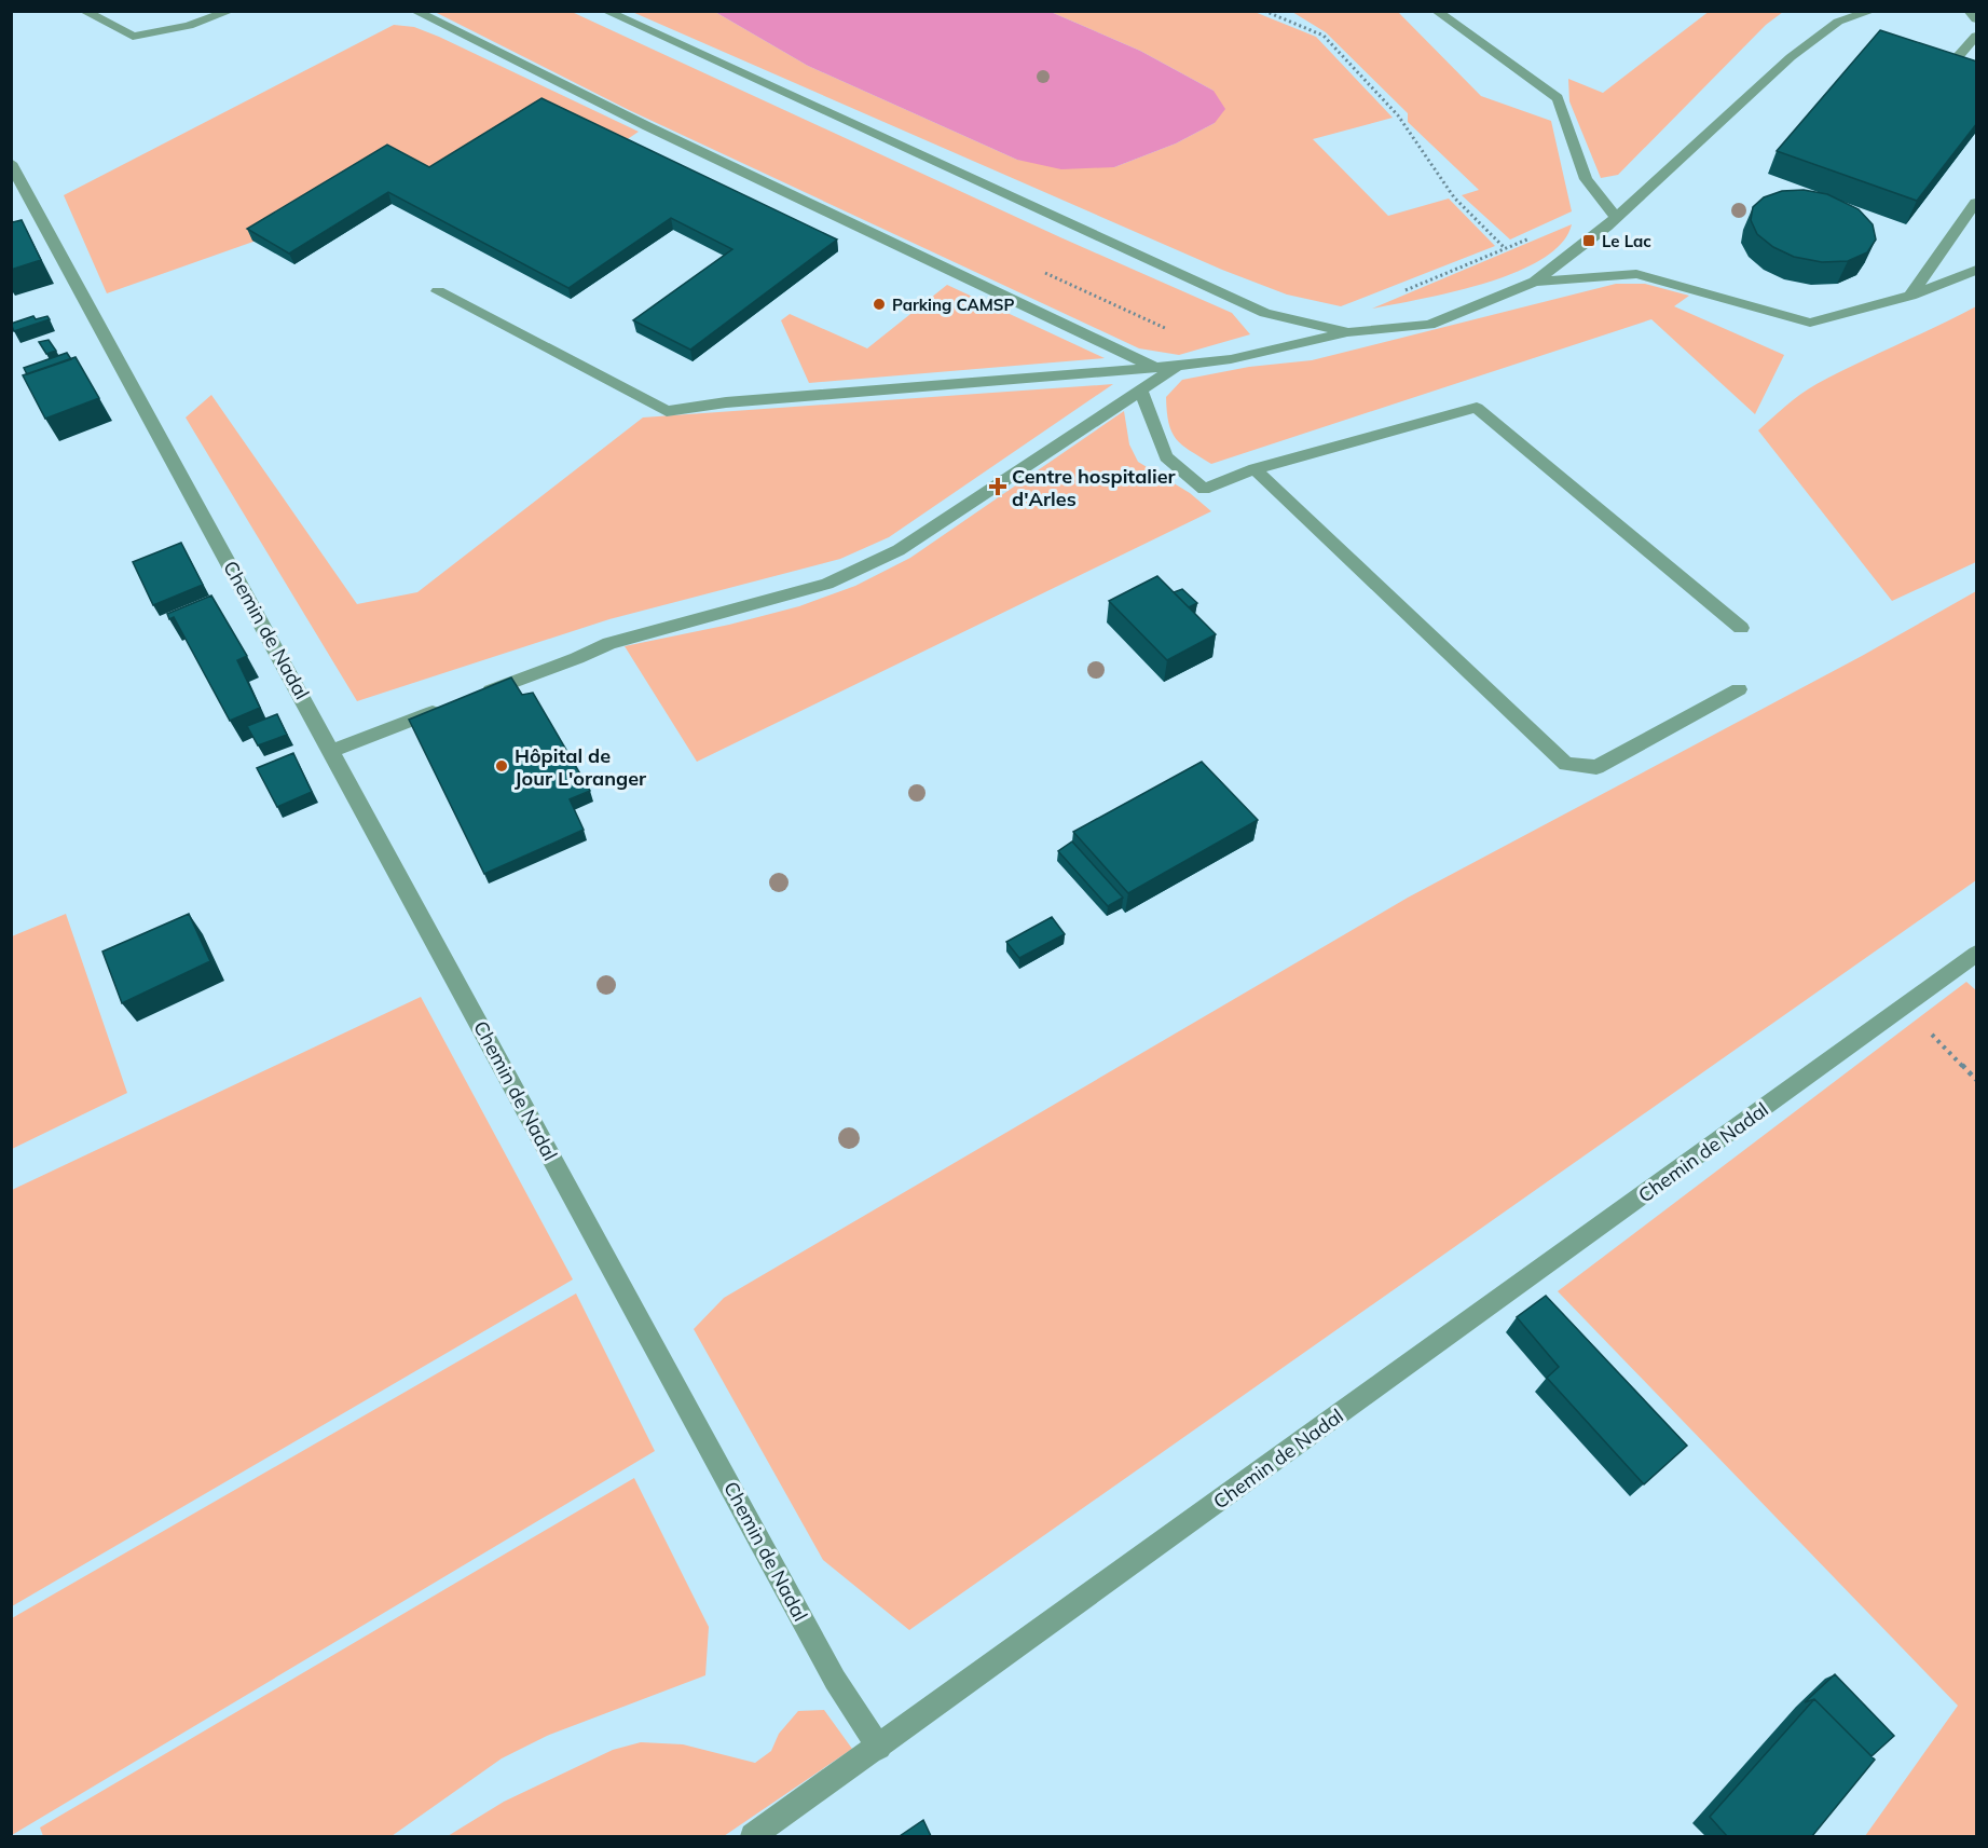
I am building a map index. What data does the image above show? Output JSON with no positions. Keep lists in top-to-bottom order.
{
  "streets": {
    "street": ["Chemin de Nadal"]
  },
  "places": {
    "transit": ["Le Lac"],
    "other": ["Parking CAMSP", "Hôpital de Jour L'oranger"],
    "health": ["Centre hospitalier d'Arles"]
  }
}
